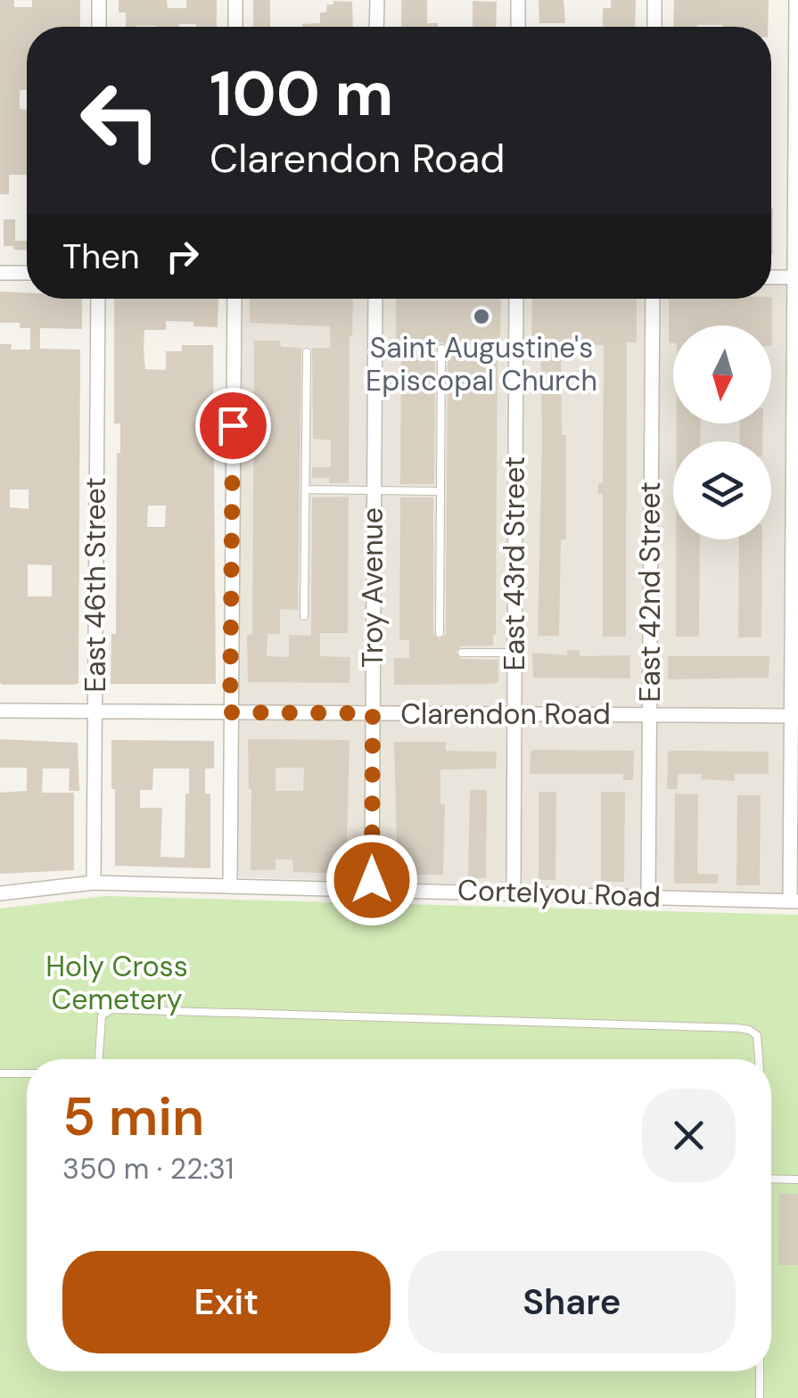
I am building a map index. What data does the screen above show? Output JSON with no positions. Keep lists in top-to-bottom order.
{
  "streets": {
    "street": [
      "East 43rd Street",
      "East 46th Street",
      "Troy Avenue",
      "East 42nd Street",
      "Clarendon Road",
      "Cortelyou Road"
    ]
  },
  "crossings": [
    ["East 43rd Street", "Clarendon Road"],
    ["East 43rd Street", "Cortelyou Road"],
    ["East 46th Street", "Clarendon Road"],
    ["East 46th Street", "Cortelyou Road"],
    ["Troy Avenue", "Clarendon Road"],
    ["Troy Avenue", "Cortelyou Road"],
    ["East 42nd Street", "Clarendon Road"],
    ["East 42nd Street", "Cortelyou Road"]
  ],
  "parks": ["Holy Cross Cemetery"],
  "places": ["Saint Augustine's Episcopal Church"],
  "north": "bottom",
  "page": {
    "turn": ["100 m", "Clarendon Road"],
    "then": "Then",
    "heading": ["5 min", "350 m · 22:31"],
    "buttons": ["Exit", "Share"]
  }
}
